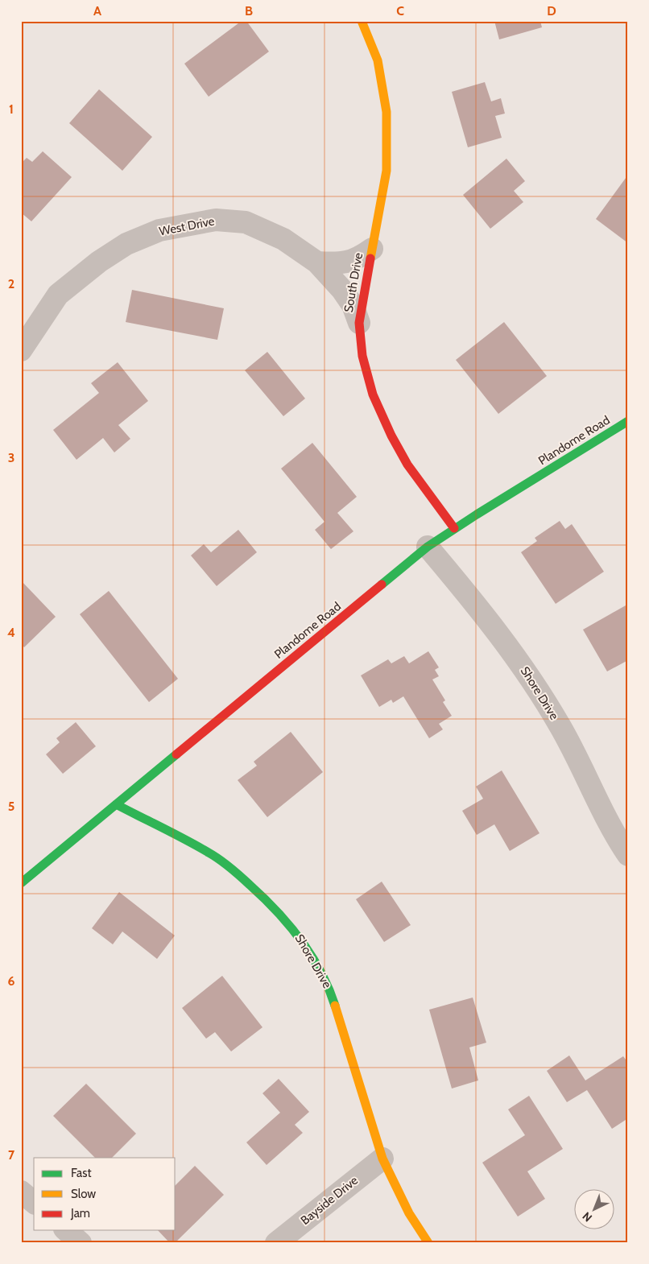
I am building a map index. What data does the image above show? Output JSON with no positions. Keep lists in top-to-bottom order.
{
  "streets": {
    "street": [
      "West Drive",
      "South Drive",
      "Plandome Road",
      "Shore Drive",
      "Bayside Drive"
    ]
  },
  "crossings": [
    ["West Drive", "South Drive"],
    ["South Drive", "Plandome Road"],
    ["Plandome Road", "Shore Drive"],
    ["Shore Drive", "Bayside Drive"]
  ],
  "legend": ["Fast", "Slow", "Jam"],
  "north": "bottom left",
  "grid": {
    "columns": [
      "A",
      "B",
      "C",
      "D"
    ],
    "rows": [
      "1",
      "2",
      "3",
      "4",
      "5",
      "6",
      "7"
    ]
  }
}
